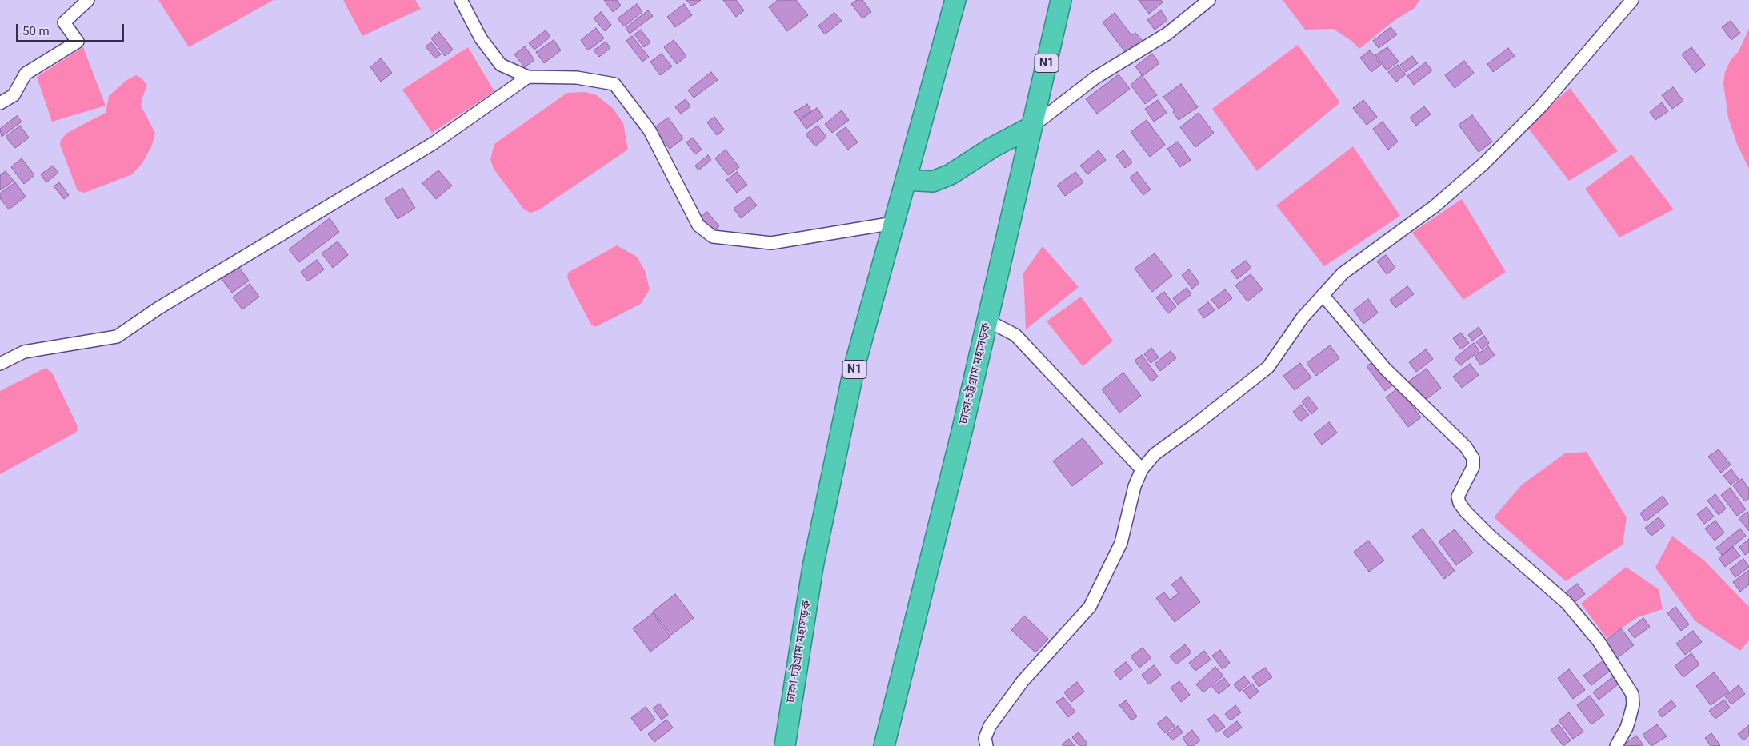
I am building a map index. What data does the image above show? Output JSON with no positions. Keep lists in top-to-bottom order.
{
  "streets": {
    "highway": ["N1", "ঢাকা-চট্টগ্রাম মহাসড়ক"]
  },
  "scale_bar": "50 m"
}
